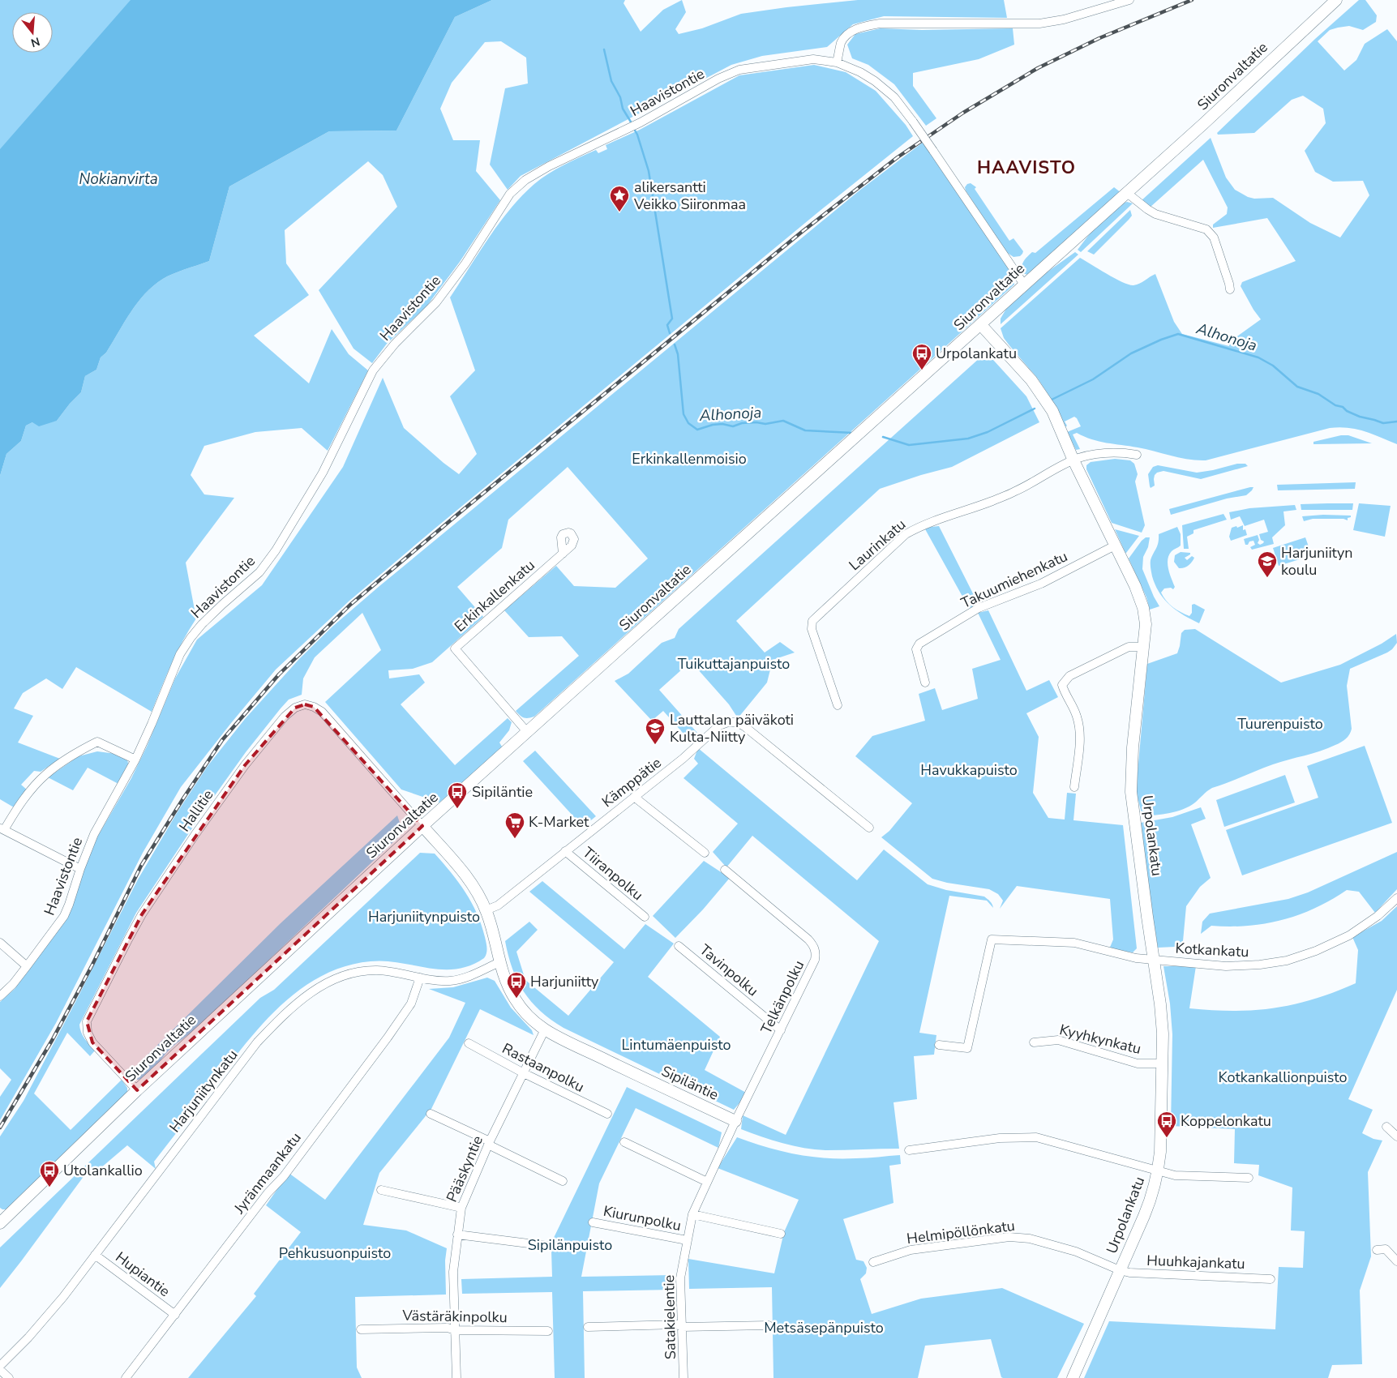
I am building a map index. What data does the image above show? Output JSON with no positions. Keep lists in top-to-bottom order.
{
  "streets": {
    "main road": ["Siuronvaltatie", "Urpolankatu", "Sipiläntie"],
    "street": [
      "Haavistontie",
      "Laurinkatu",
      "Takuumiehenkatu",
      "Erkinkallenkatu",
      "Kämppätie",
      "Hallitie",
      "Tiiranpolku",
      "Kotkankatu",
      "Tavinpolku",
      "Telkänpolku",
      "Kyyhkynkatu",
      "Rastaanpolku",
      "Harjuniitynkatu",
      "Pääskyntie",
      "Jyränmaankatu",
      "Kiurunpolku",
      "Helmipöllönkatu",
      "Huuhkajankatu",
      "Hupiantie",
      "Västäräkinpolku",
      "Satakielentie"
    ]
  },
  "crossings": [
    ["Siuronvaltatie", "Haavistontie"],
    ["Siuronvaltatie", "Erkinkallenkatu"],
    ["Siuronvaltatie", "Hallitie"],
    ["Siuronvaltatie", "Urpolankatu"],
    ["Siuronvaltatie", "Sipiläntie"],
    ["Laurinkatu", "Urpolankatu"],
    ["Takuumiehenkatu", "Urpolankatu"],
    ["Kämppätie", "Tiiranpolku"],
    ["Kämppätie", "Sipiläntie"],
    ["Hallitie", "Sipiläntie"],
    ["Urpolankatu", "Kotkankatu"],
    ["Urpolankatu", "Kyyhkynkatu"],
    ["Urpolankatu", "Helmipöllönkatu"],
    ["Urpolankatu", "Huuhkajankatu"],
    ["Tavinpolku", "Telkänpolku"],
    ["Telkänpolku", "Sipiläntie"],
    ["Telkänpolku", "Satakielentie"],
    ["Rastaanpolku", "Pääskyntie"],
    ["Sipiläntie", "Harjuniitynkatu"],
    ["Sipiläntie", "Pääskyntie"],
    ["Sipiläntie", "Satakielentie"],
    ["Harjuniitynkatu", "Jyränmaankatu"],
    ["Harjuniitynkatu", "Hupiantie"],
    ["Pääskyntie", "Västäräkinpolku"],
    ["Jyränmaankatu", "Hupiantie"],
    ["Kiurunpolku", "Satakielentie"],
    ["Helmipöllönkatu", "Huuhkajankatu"]
  ],
  "districts": ["HAAVISTO"],
  "water": ["Nokianvirta", "Alhonoja"],
  "parks": [
    "Erkinkallenmoisio",
    "Tuikuttajanpuisto",
    "Tuurenpuisto",
    "Havukkapuisto",
    "Harjuniitynpuisto",
    "Lintumäenpuisto",
    "Kotkankallionpuisto",
    "Sipilänpuisto",
    "Pehkusuonpuisto",
    "Metsäsepänpuisto"
  ],
  "places": {
    "place": ["alikersantti Veikko Siironmaa"],
    "bus stop": [
      "Urpolankatu",
      "Sipiläntie",
      "Harjuniitty",
      "Koppelonkatu",
      "Utolankallio"
    ],
    "school or university": ["Harjuniityn koulu", "Lauttalan päiväkoti Kulta-Niitty"],
    "supermarket": ["K-Market"]
  },
  "north": "bottom"
}
